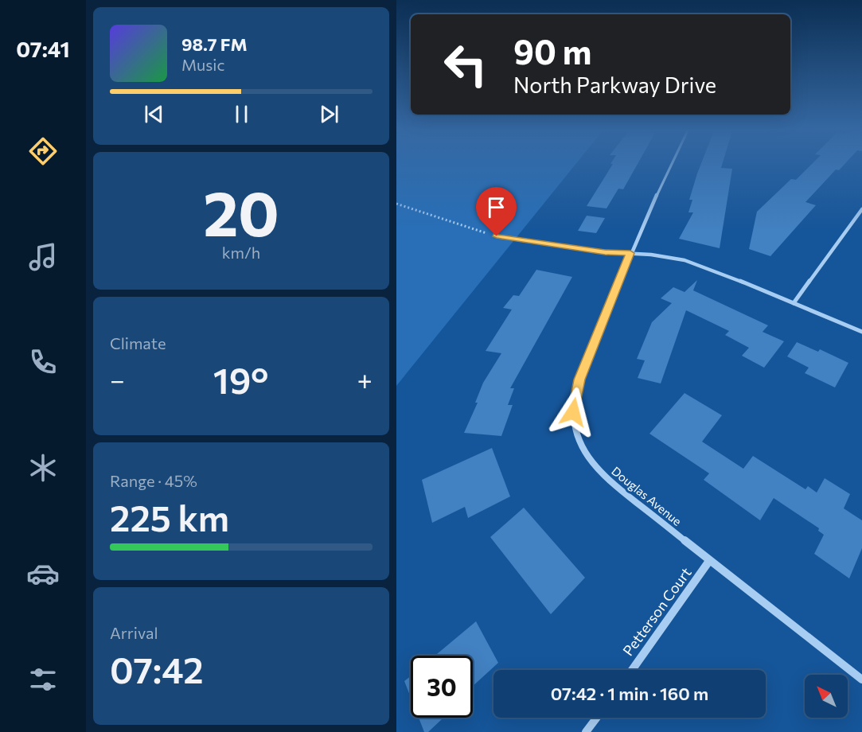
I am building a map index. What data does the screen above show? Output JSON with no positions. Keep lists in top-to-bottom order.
{
  "streets": {
    "street": ["Douglas Avenue", "Petterson Court"]
  },
  "crossings": [
    ["Douglas Avenue", "Petterson Court"]
  ],
  "north": "top left",
  "page": {
    "tabs": "07:41",
    "turn": ["90 m", "North Parkway Drive"],
    "song": ["98.7 FM", "Music"],
    "tile": [
      ["20", "km/h"],
      "Climate",
      ["Range · 45%", "225 km"],
      ["Arrival", "07:42"]
    ],
    "heat": ["−", "19°", "+"],
    "limit": "30",
    "trip": "07:42 · 1 min · 160 m"
  }
}
